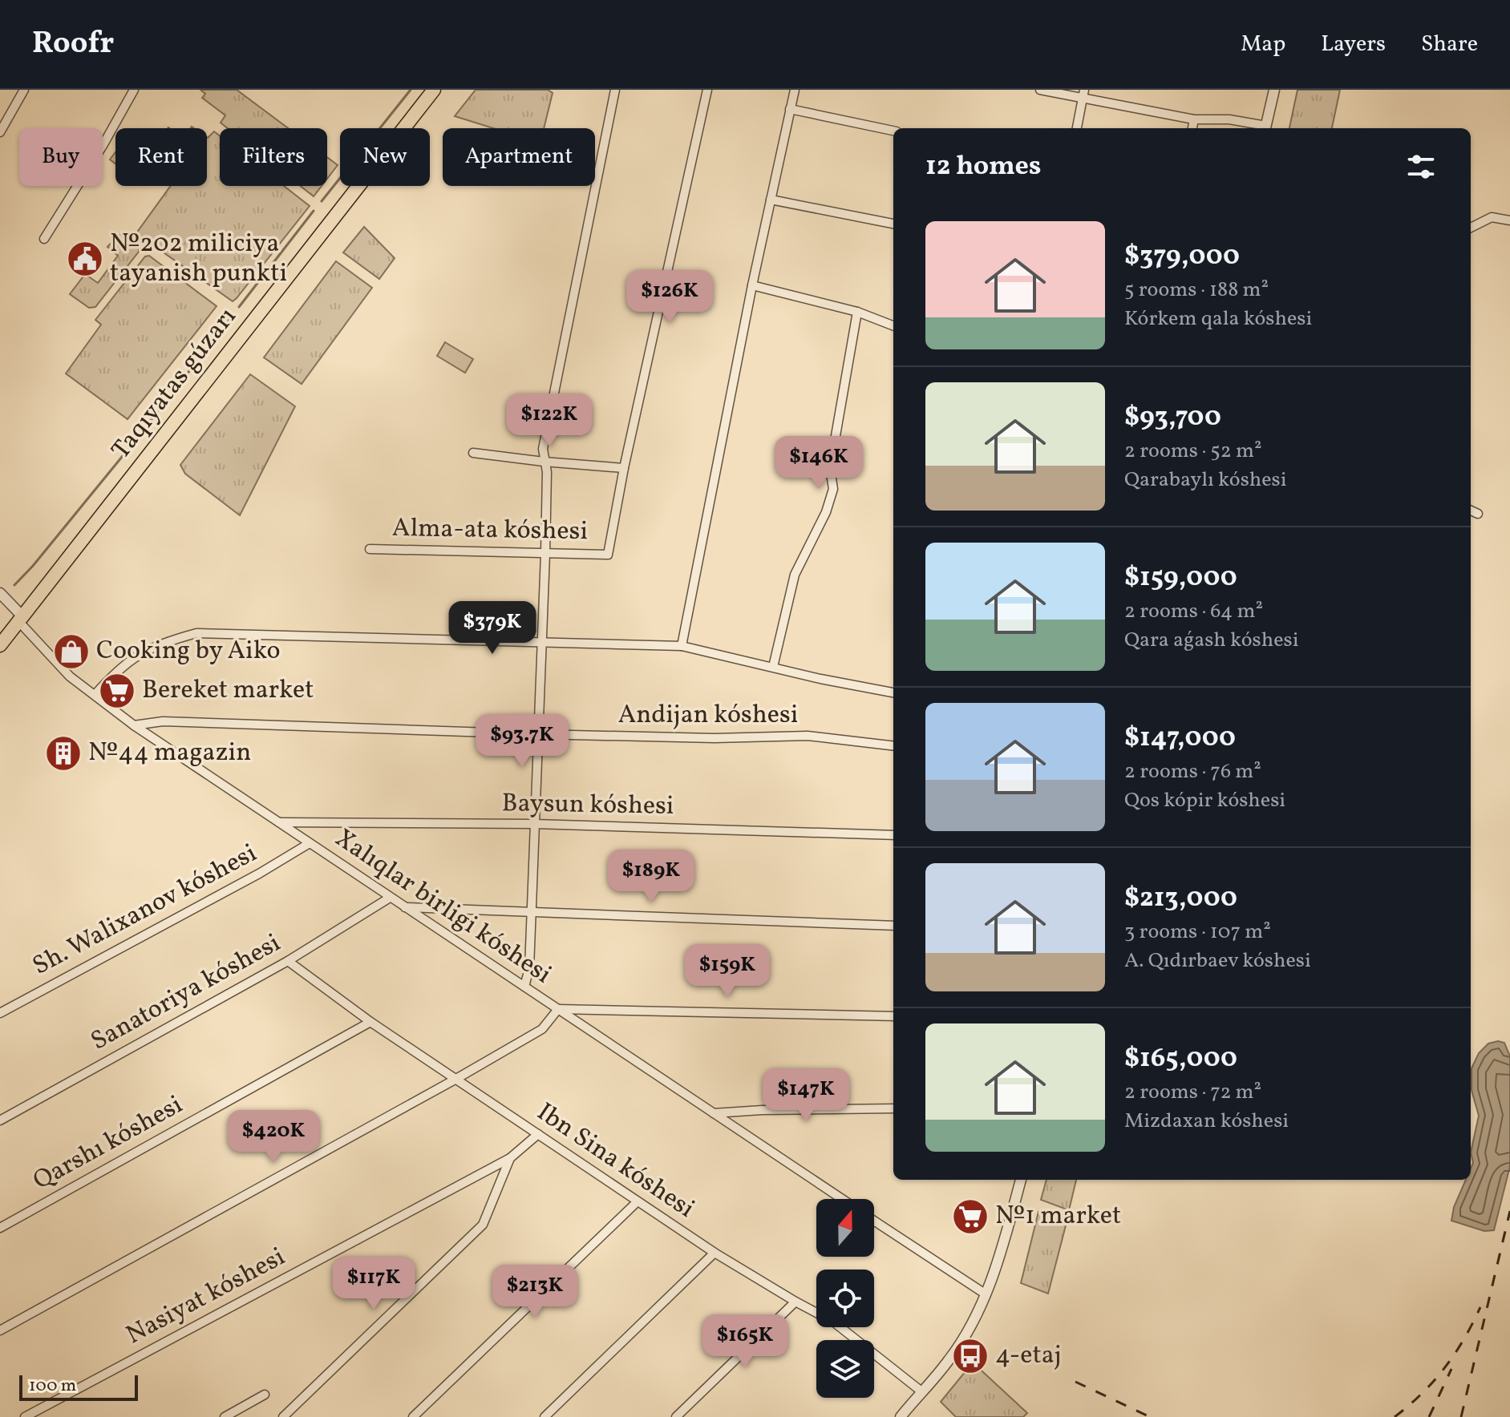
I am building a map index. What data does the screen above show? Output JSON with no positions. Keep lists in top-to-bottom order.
{
  "streets": {
    "highway": ["Taqıyatas gúzarı"],
    "street": [
      "Alma-ata kóshesi",
      "Andijan kóshesi",
      "Baysun kóshesi",
      "Xalıqlar birligi kóshesi",
      "Sh. Walixanov kóshesi",
      "Sanatoriya kóshesi",
      "Qarshı kóshesi",
      "Ibn Sina kóshesi",
      "Nasiyat kóshesi"
    ]
  },
  "crossings": [
    ["Taqıyatas gúzarı", "Xalıqlar birligi kóshesi"],
    ["Andijan kóshesi", "Xalıqlar birligi kóshesi"],
    ["Baysun kóshesi", "Xalıqlar birligi kóshesi"],
    ["Xalıqlar birligi kóshesi", "Sh. Walixanov kóshesi"],
    ["Xalıqlar birligi kóshesi", "Sanatoriya kóshesi"],
    ["Sanatoriya kóshesi", "Ibn Sina kóshesi"],
    ["Qarshı kóshesi", "Ibn Sina kóshesi"],
    ["Ibn Sina kóshesi", "Nasiyat kóshesi"]
  ],
  "places": {
    "public building": ["№202 miliciya tayanish punkti"],
    "shop": ["Cooking by Aiko"],
    "supermarket": ["Bereket market", "№1 market"],
    "building": ["№44 magazin"],
    "bus stop": ["4-etaj"]
  },
  "scale_bar": "100 m",
  "north": "top",
  "page": {
    "header": "Roofr",
    "nav": ["Map", "Layers", "Share"],
    "chip": [
      "Buy",
      "Rent",
      "Filters",
      "New",
      "Apartment"
    ],
    "heading": "12 homes",
    "list": [
      {
        "name": "$379,000",
        "note": "5 rooms · 188 m² · Kórkem qala kóshesi"
      },
      {
        "name": "$93,700",
        "note": "2 rooms · 52 m² · Qarabaylı kóshesi"
      },
      {
        "name": "$159,000",
        "note": "2 rooms · 64 m² · Qara aǵash kóshesi"
      },
      {
        "name": "$147,000",
        "note": "2 rooms · 76 m² · Qos kópir kóshesi"
      },
      {
        "name": "$213,000",
        "note": "3 rooms · 107 m² · A. Qıdırbaev kóshesi"
      },
      {
        "name": "$165,000",
        "note": "2 rooms · 72 m² · Mizdaxan kóshesi"
      }
    ],
    "price": [
      "$126K",
      "$122K",
      "$146K",
      "$379K",
      "$93.7K",
      "$189K",
      "$159K",
      "$147K",
      "$420K",
      "$117K",
      "$213K",
      "$165K"
    ],
    "scale": "100 m"
  }
}
